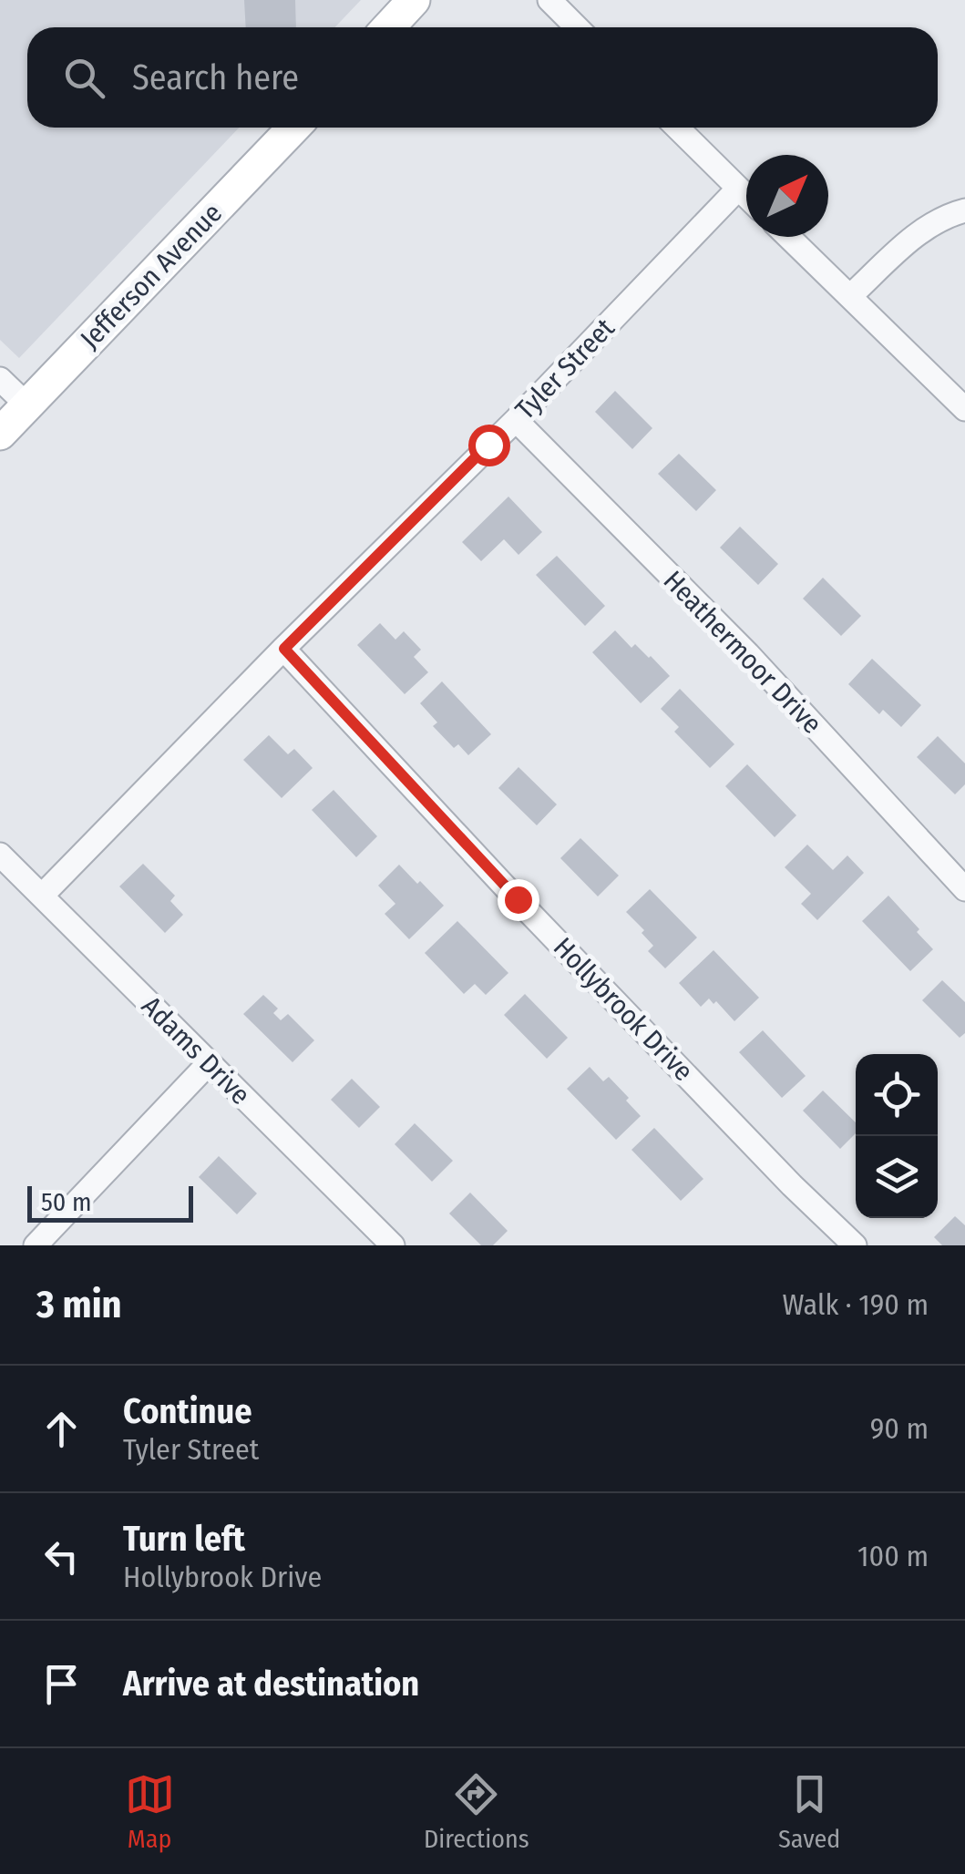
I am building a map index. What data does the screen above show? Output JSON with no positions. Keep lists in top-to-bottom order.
{
  "streets": {
    "street": [
      "Jefferson Avenue",
      "Tyler Street",
      "Heathermoor Drive",
      "Hollybrook Drive",
      "Adams Drive"
    ]
  },
  "crossings": [
    ["Tyler Street", "Heathermoor Drive"],
    ["Tyler Street", "Hollybrook Drive"],
    ["Tyler Street", "Adams Drive"]
  ],
  "scale_bar": "50 m",
  "north": "top right",
  "page": {
    "search": "Search here",
    "scale": "50 m",
    "heading": ["3 min", "Walk · 190 m"],
    "list": [
      ["Continue", "Tyler Street", "90 m"],
      ["Turn left", "Hollybrook Drive", "100 m"],
      "Arrive at destination"
    ],
    "nav": ["Map", "Directions", "Saved"]
  }
}
